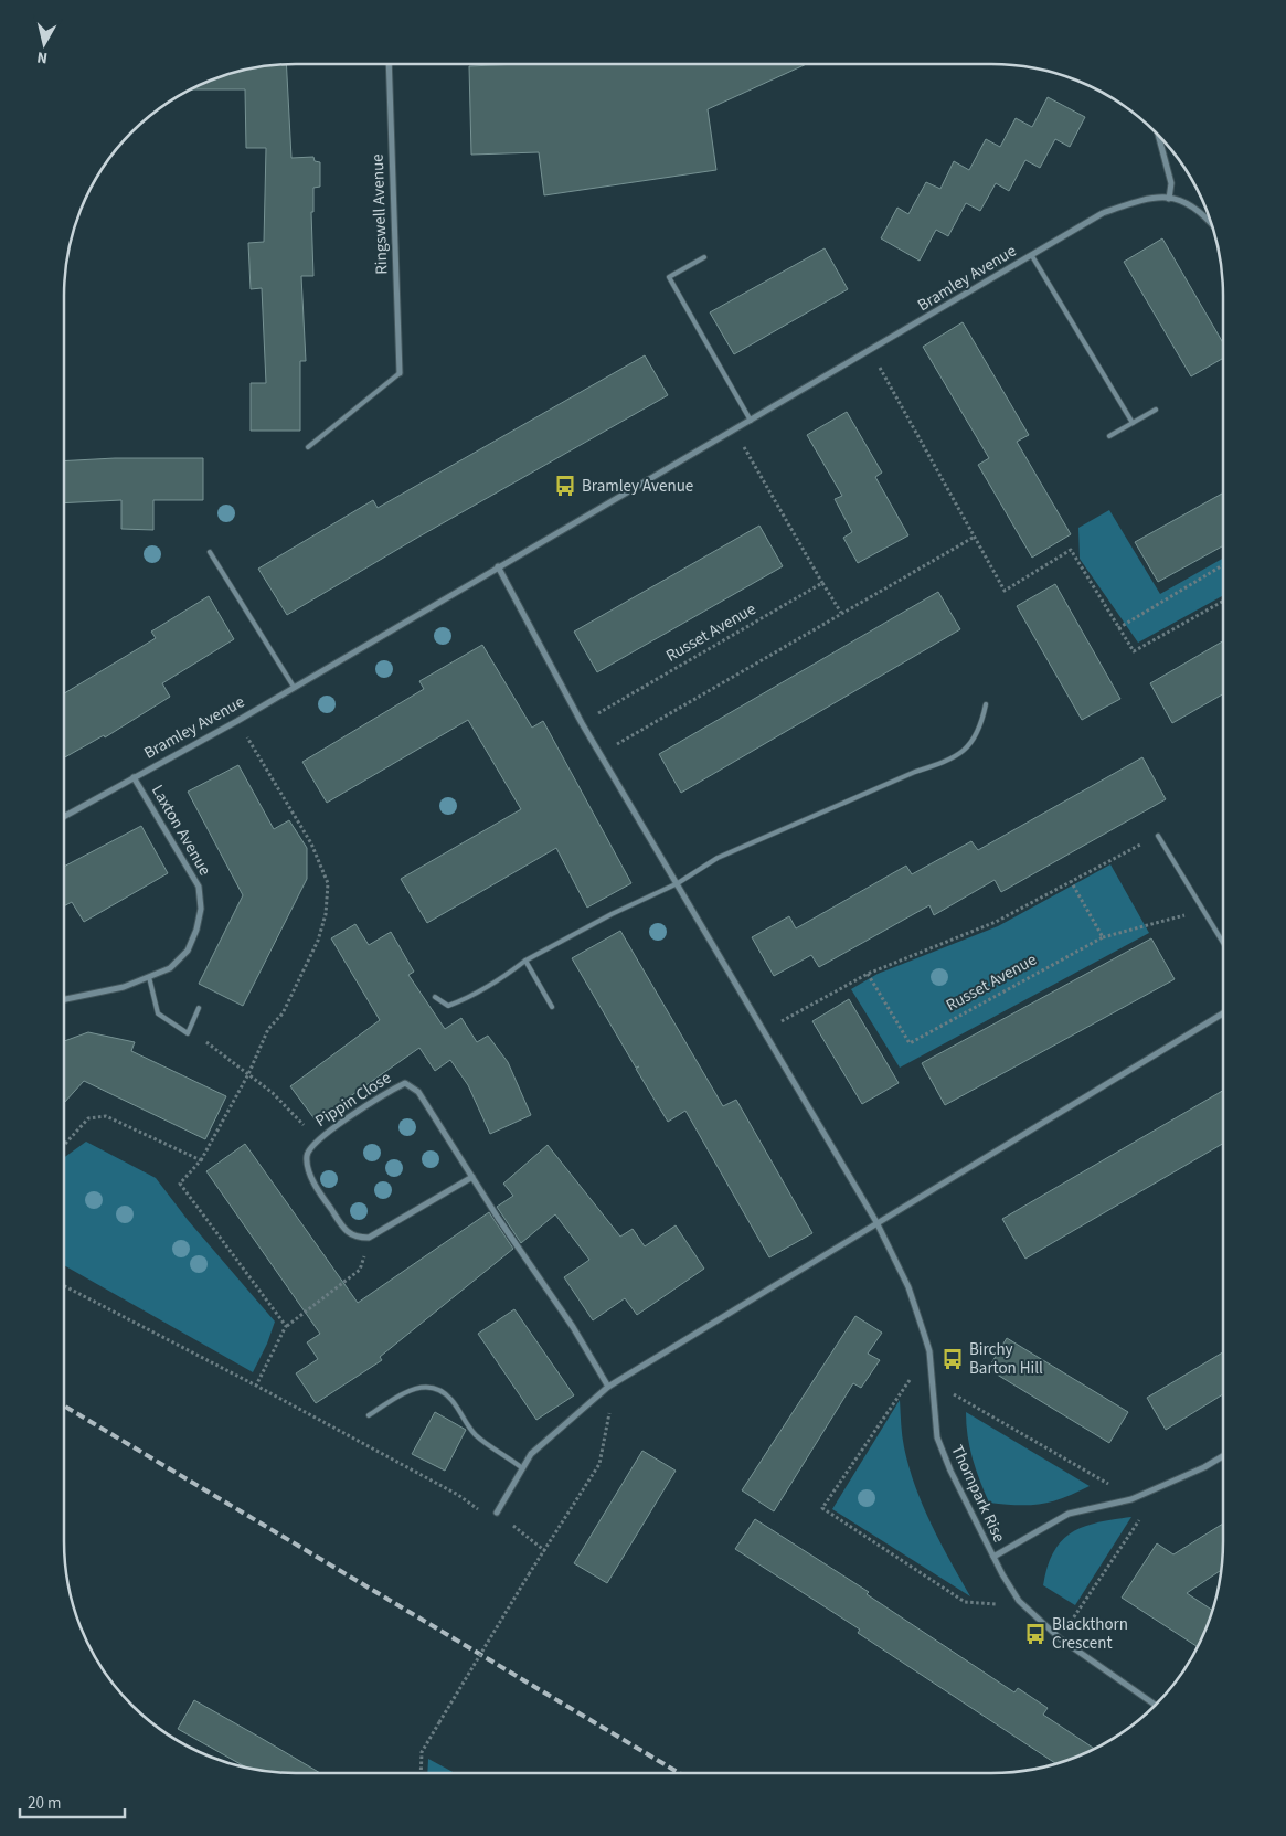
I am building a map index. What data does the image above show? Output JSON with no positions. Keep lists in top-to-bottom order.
{
  "streets": {
    "street": [
      "Ringswell Avenue",
      "Bramley Avenue",
      "Laxton Avenue",
      "Pippin Close",
      "Thornpark Rise"
    ],
    "path": ["Russet Avenue"]
  },
  "crossings": [
    ["Bramley Avenue", "Laxton Avenue"]
  ],
  "places": {
    "bus stop": ["Bramley Avenue", "Birchy Barton Hill", "Blackthorn Crescent"]
  },
  "scale_bar": "20 m",
  "north": "bottom"
}
